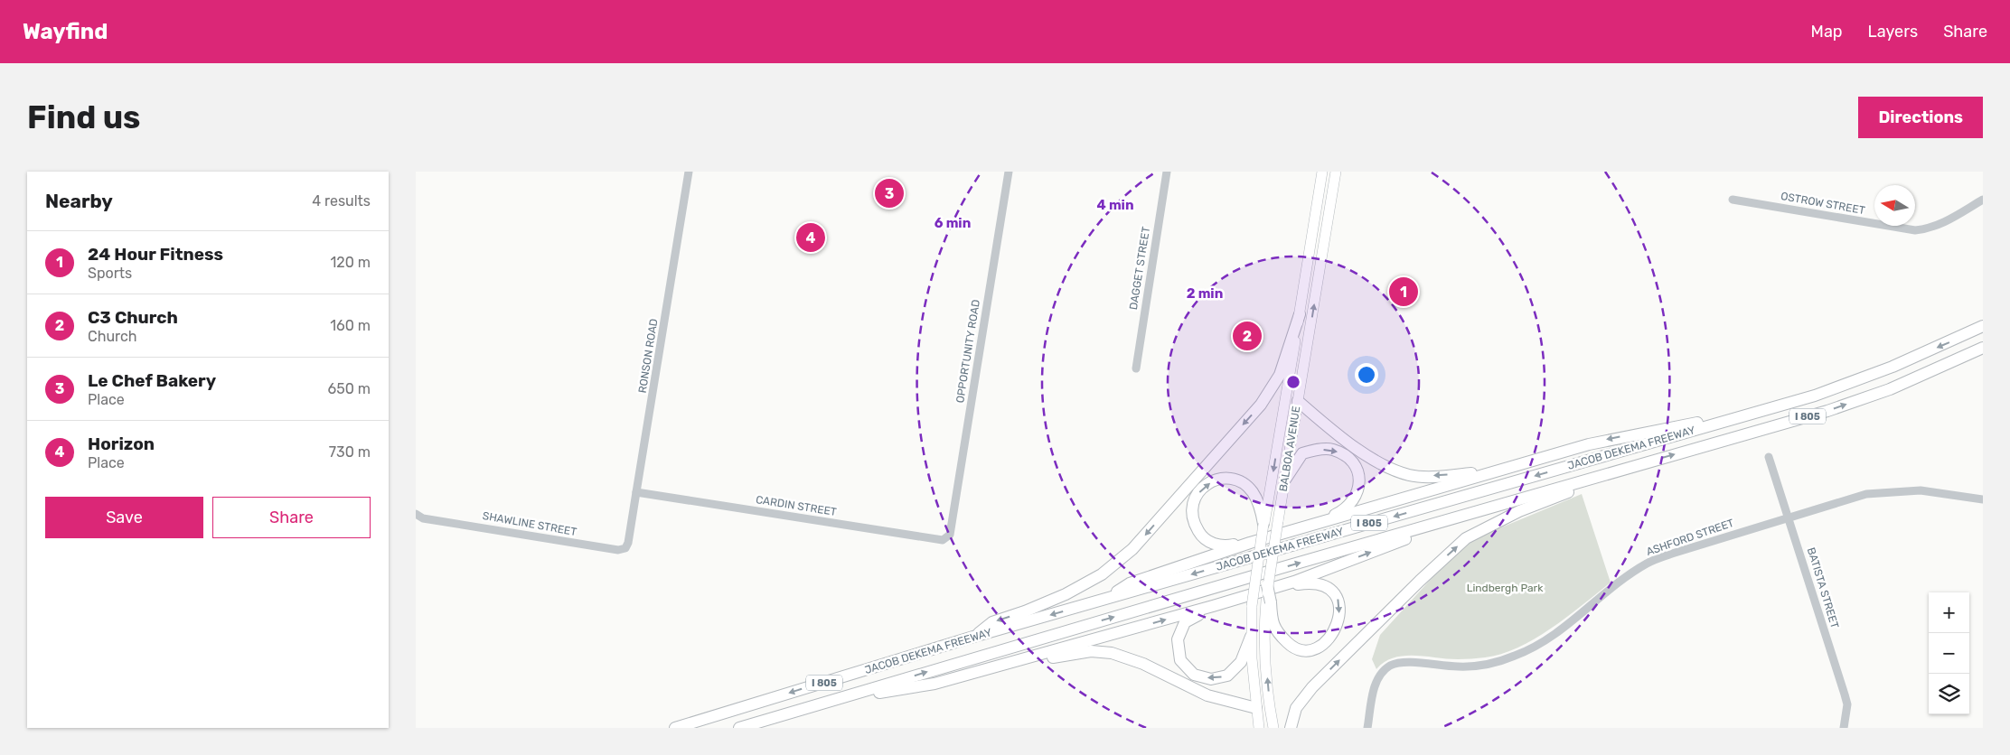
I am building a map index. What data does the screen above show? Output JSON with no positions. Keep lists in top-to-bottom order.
{
  "streets": {
    "highway": ["I 805", "JACOB DEKEMA FREEWAY"],
    "main road": ["BALBOA AVENUE"],
    "street": [
      "OSTROW STREET",
      "DAGGET STREET",
      "OPPORTUNITY ROAD",
      "RONSON ROAD",
      "CARDIN STREET",
      "SHAWLINE STREET",
      "ASHFORD STREET",
      "BATISTA STREET"
    ]
  },
  "crossings": [
    ["OPPORTUNITY ROAD", "CARDIN STREET"],
    ["RONSON ROAD", "CARDIN STREET"],
    ["RONSON ROAD", "SHAWLINE STREET"],
    ["ASHFORD STREET", "BATISTA STREET"]
  ],
  "parks": ["Lindbergh Park"],
  "north": "left",
  "page": {
    "header": "Wayfind",
    "nav": ["Map", "Layers", "Share"],
    "buttons": [
      "Directions",
      ["Save", "Share"]
    ],
    "title": "Find us",
    "heading": ["Nearby", "4 results"],
    "pins": [
      "3",
      "4",
      "1",
      "2"
    ],
    "list": [
      {
        "mark": "1",
        "name": "24 Hour Fitness",
        "note": "Sports",
        "value": "120 m"
      },
      {
        "mark": "2",
        "name": "C3 Church",
        "note": "Church",
        "value": "160 m"
      },
      {
        "mark": "3",
        "name": "Le Chef Bakery",
        "note": "Place",
        "value": "650 m"
      },
      {
        "mark": "4",
        "name": "Horizon",
        "note": "Place",
        "value": "730 m"
      }
    ],
    "map_buttons": ["+", "−"]
  },
  "rings": ["4 min", "6 min", "2 min"]
}
